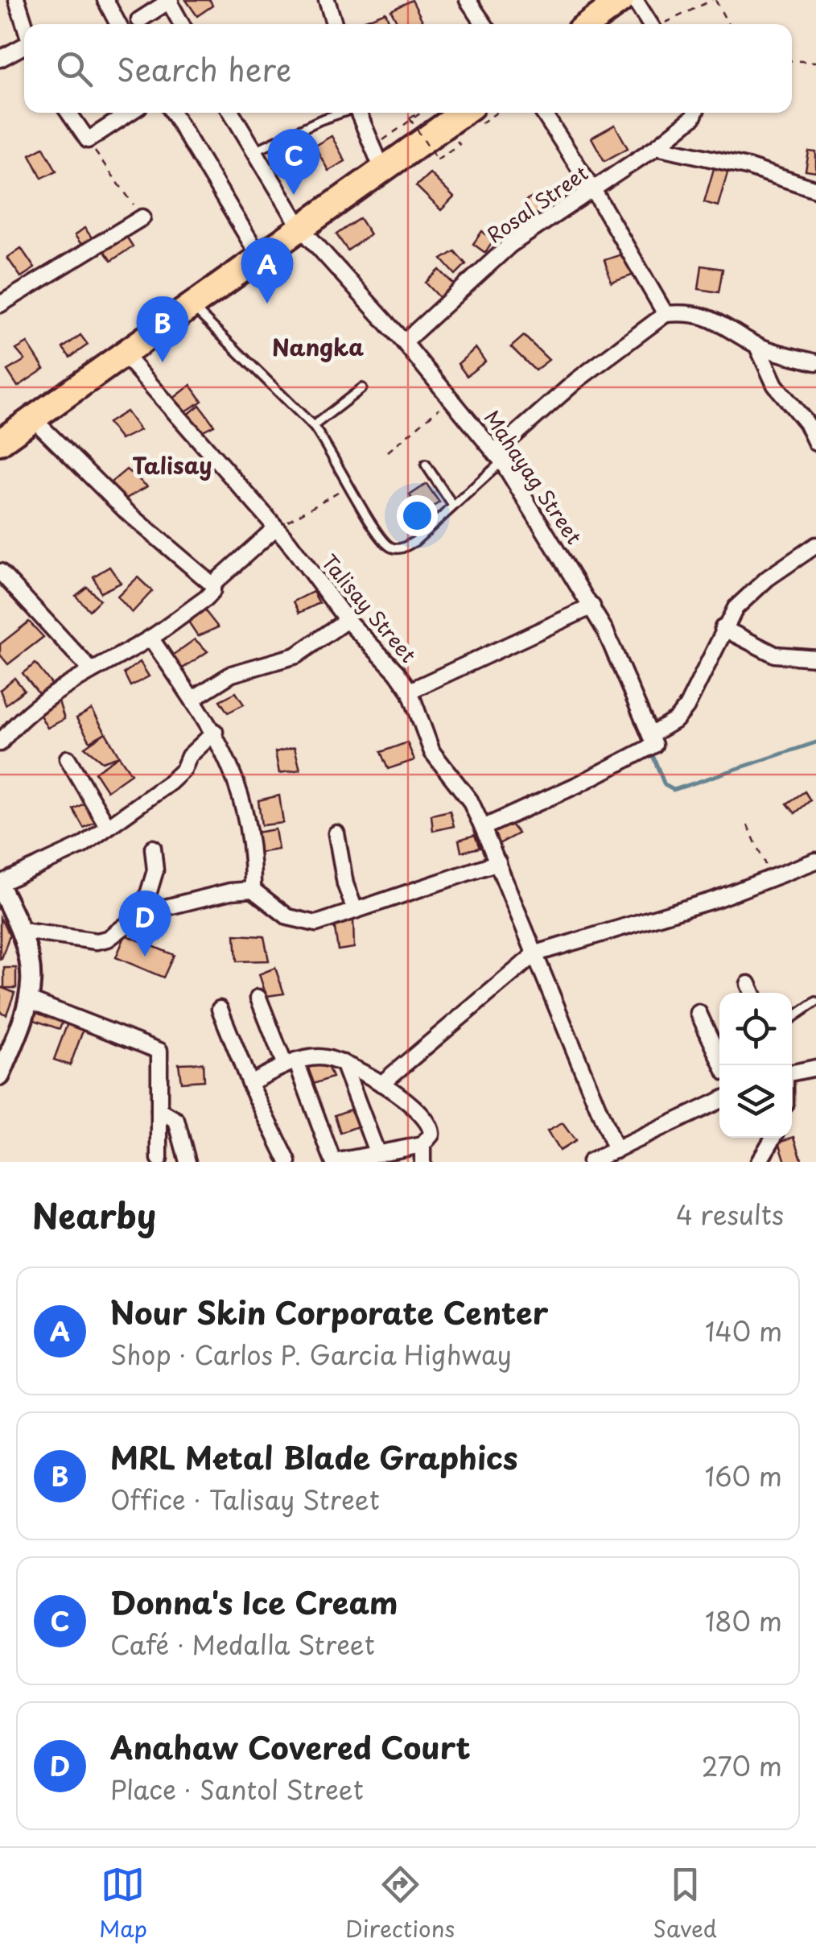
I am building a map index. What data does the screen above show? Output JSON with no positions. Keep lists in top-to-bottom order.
{
  "streets": {
    "street": ["Rosal Street", "Mahayag Street", "Talisay Street"]
  },
  "crossings": [
    ["Rosal Street", "Mahayag Street"]
  ],
  "districts": ["Nangka", "Talisay"],
  "page": {
    "search": "Search here",
    "pins": [
      "C",
      "A",
      "B",
      "D"
    ],
    "heading": ["Nearby", "4 results"],
    "list": [
      {
        "mark": "A",
        "name": "Nour Skin Corporate Center",
        "note": "Shop · Carlos P. Garcia Highway",
        "value": "140 m"
      },
      {
        "mark": "B",
        "name": "MRL Metal Blade Graphics",
        "note": "Office · Talisay Street",
        "value": "160 m"
      },
      {
        "mark": "C",
        "name": "Donna's Ice Cream",
        "note": "Café · Medalla Street",
        "value": "180 m"
      },
      {
        "mark": "D",
        "name": "Anahaw Covered Court",
        "note": "Place · Santol Street",
        "value": "270 m"
      }
    ],
    "nav": ["Map", "Directions", "Saved"]
  }
}
